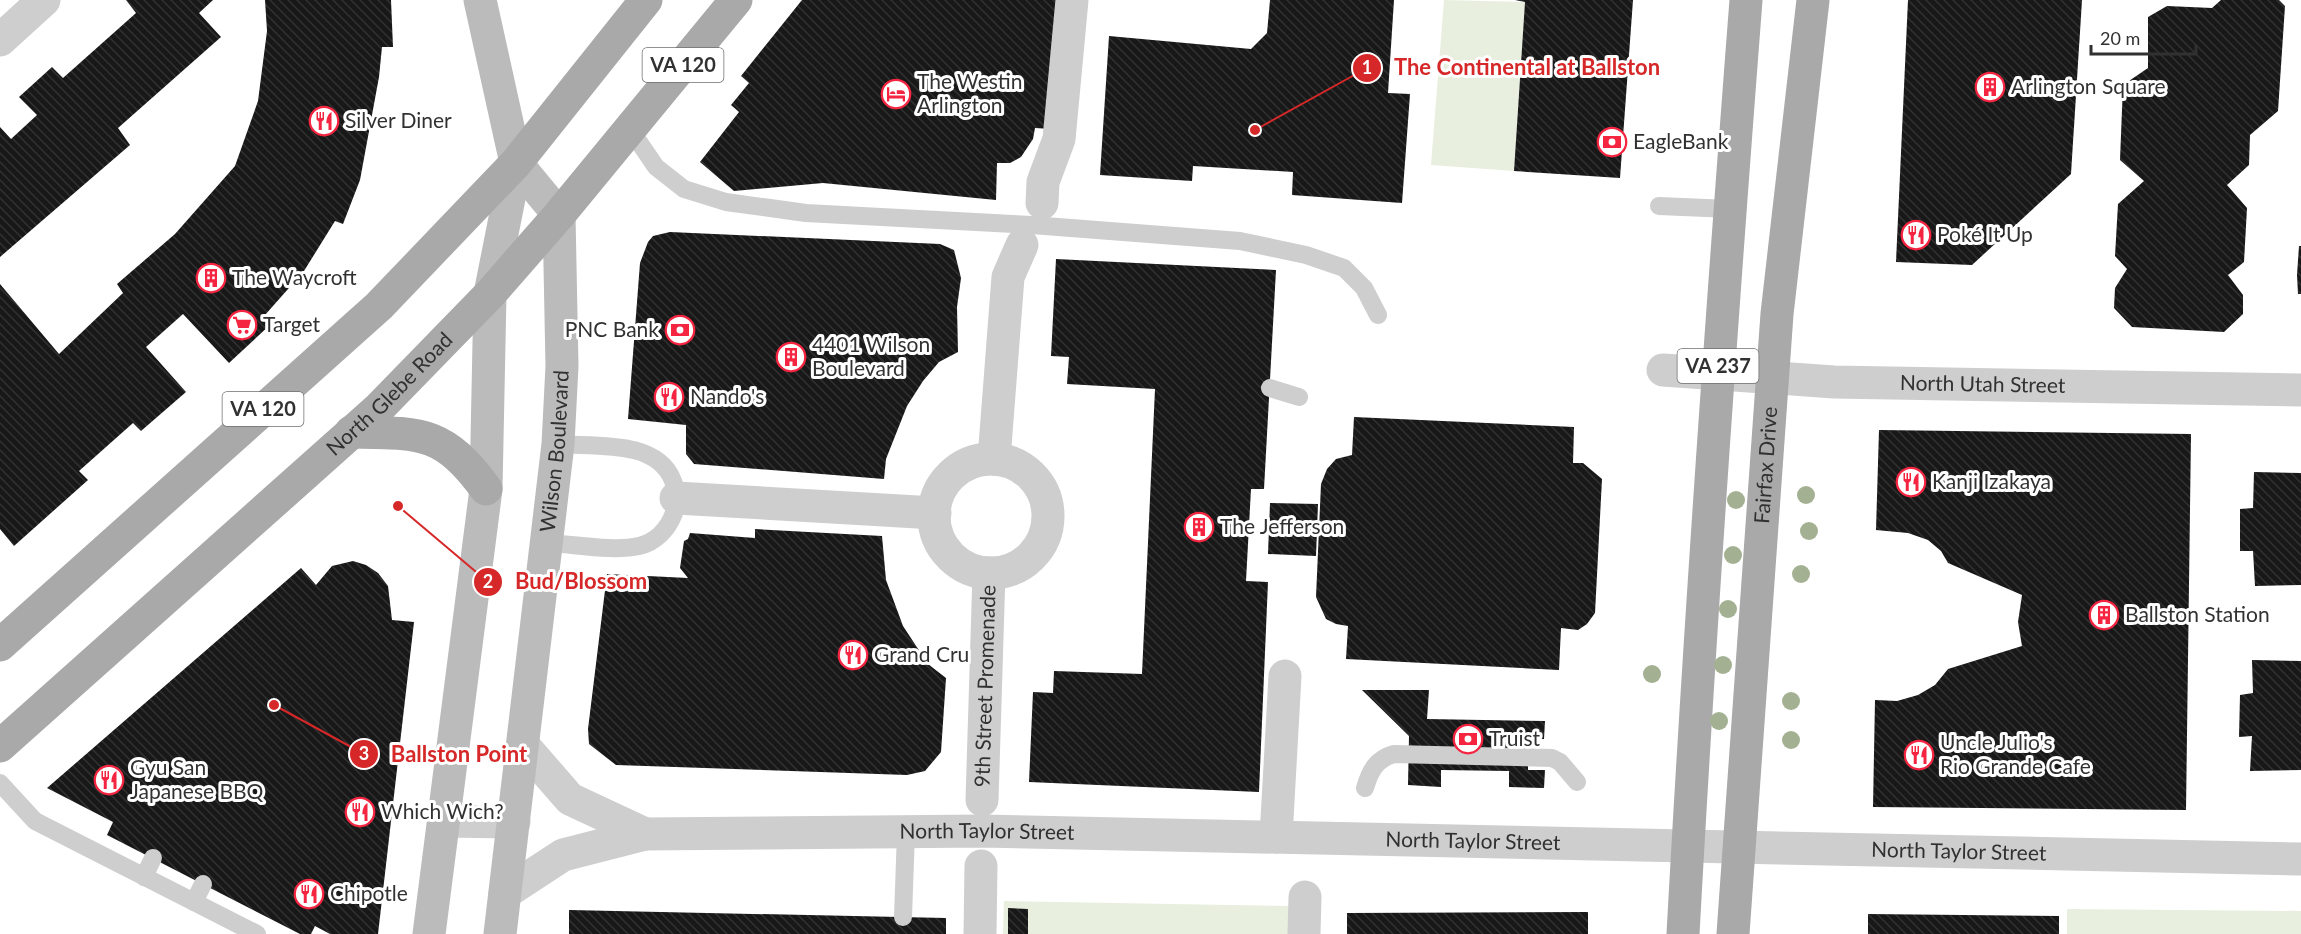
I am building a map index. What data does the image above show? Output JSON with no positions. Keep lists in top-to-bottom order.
{
  "streets": {
    "main road": [
      "VA 120",
      "VA 237",
      "North Glebe Road",
      "Wilson Boulevard",
      "Fairfax Drive"
    ],
    "street": ["North Utah Street", "9th Street Promenade", "North Taylor Street"]
  },
  "crossings": [
    ["VA 237", "North Utah Street"],
    ["VA 237", "North Taylor Street"],
    ["North Utah Street", "Fairfax Drive"],
    ["North Glebe Road", "Wilson Boulevard"],
    ["Wilson Boulevard", "North Taylor Street"],
    ["Fairfax Drive", "North Taylor Street"]
  ],
  "places": {
    "building": [
      "Arlington Square",
      "The Waycroft",
      "4401 Wilson Boulevard",
      "The Jefferson",
      "Ballston Station"
    ],
    "hotel": ["The Westin Arlington"],
    "restaurant": [
      "Silver Diner",
      "Poké It Up",
      "Nando's",
      "Kanji Izakaya",
      "Grand Cru",
      "Uncle Julio's Rio Grande Cafe",
      "Gyu San Japanese BBQ",
      "Which Wich?",
      "Chipotle"
    ],
    "other": ["The Continental at Ballston", "Bud/Blossom", "Ballston Point"],
    "bank": ["EagleBank", "PNC Bank", "Truist"],
    "supermarket": ["Target"]
  },
  "scale_bar": "20 m"
}
